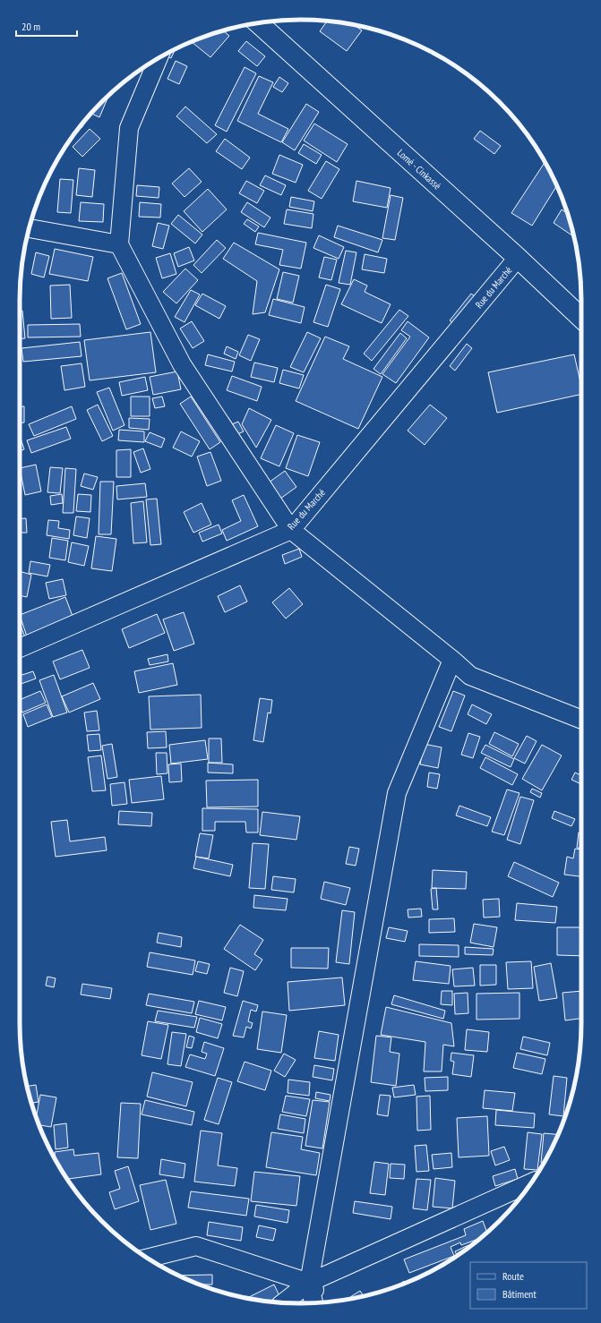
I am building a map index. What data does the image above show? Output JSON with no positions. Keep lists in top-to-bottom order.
{
  "streets": {
    "highway": ["Lomé - Cinkassé"],
    "street": ["Rue du Marché"]
  },
  "crossings": [
    ["Lomé - Cinkassé", "Rue du Marché"]
  ],
  "legend": ["Route", "Bâtiment"],
  "scale_bar": "20 m"
}
